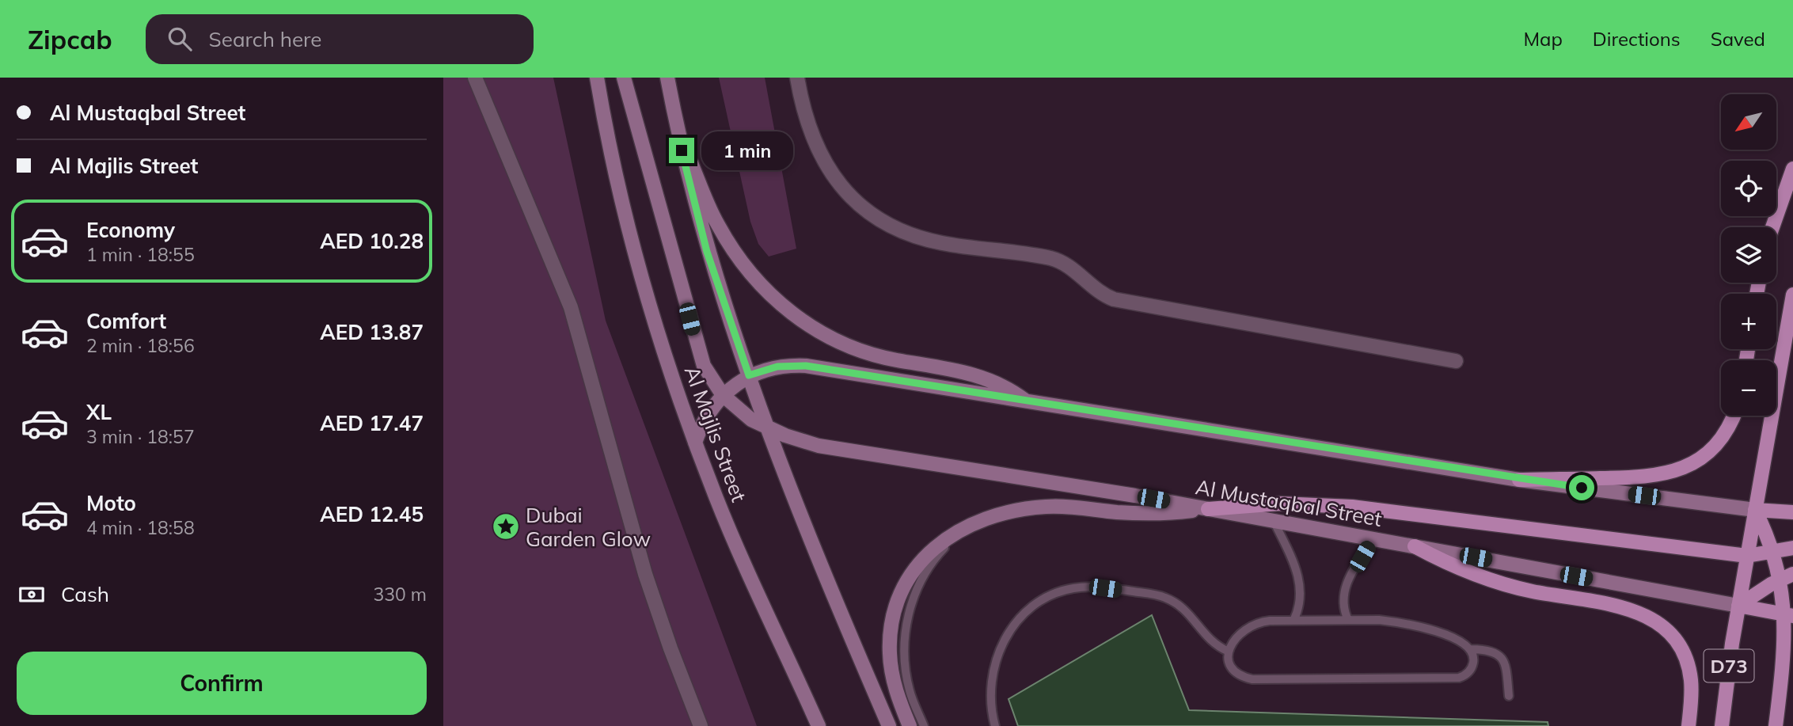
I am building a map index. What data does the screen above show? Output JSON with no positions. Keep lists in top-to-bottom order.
{
  "streets": {
    "main road": ["Al Majlis Street", "Al Mustaqbal Street", "D73"]
  },
  "crossings": [
    ["Al Mustaqbal Street", "D73"]
  ],
  "places": {
    "place": ["Dubai Garden Glow"]
  },
  "north": "bottom left",
  "page": {
    "header": "Zipcab",
    "search": "Search here",
    "nav": ["Map", "Directions", "Saved"],
    "banner": ["Al Mustaqbal Street", "Al Majlis Street"],
    "map_buttons": ["+", "−"],
    "bubble": "1 min",
    "list": [
      {
        "name": "Economy",
        "note": "1 min · 18:55",
        "value": "AED 10.28"
      },
      {
        "name": "Comfort",
        "note": "2 min · 18:56",
        "value": "AED 13.87"
      },
      {
        "name": "XL",
        "note": "3 min · 18:57",
        "value": "AED 17.47"
      },
      {
        "name": "Moto",
        "note": "4 min · 18:58",
        "value": "AED 12.45"
      }
    ],
    "pay": ["Cash", "330 m"],
    "buttons": "Confirm"
  }
}
